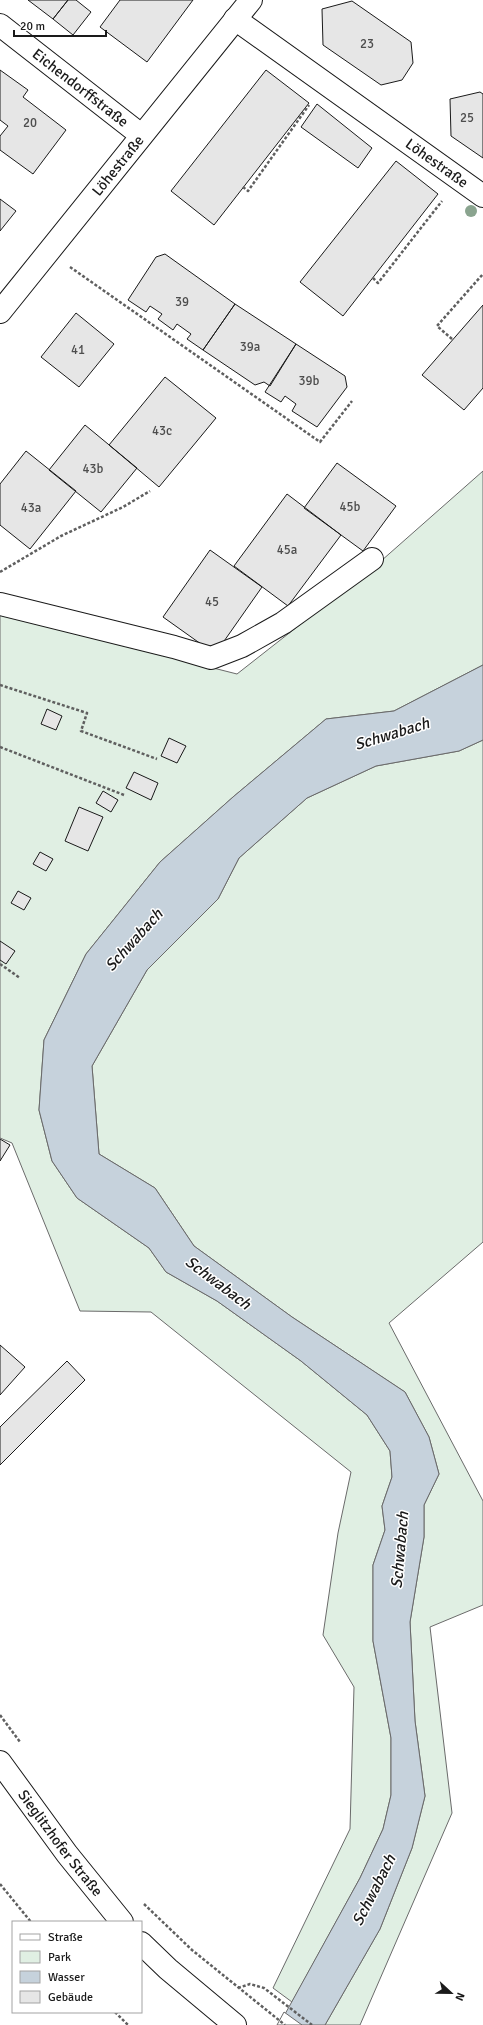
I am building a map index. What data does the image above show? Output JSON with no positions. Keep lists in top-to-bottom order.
{
  "streets": {
    "street": ["Eichendorffstraße", "Löhestraße", "Sieglitzhofer Straße"]
  },
  "crossings": [
    ["Eichendorffstraße", "Löhestraße"]
  ],
  "water": ["Schwabach"],
  "house_numbers": [
    "23",
    "25",
    "20",
    "39",
    "39a",
    "41",
    "39b",
    "43c",
    "43b",
    "45b",
    "43a",
    "45a",
    "45"
  ],
  "legend": [
    "Straße",
    "Park",
    "Wasser",
    "Gebäude"
  ],
  "scale_bar": "20 m",
  "north": "right"
}
